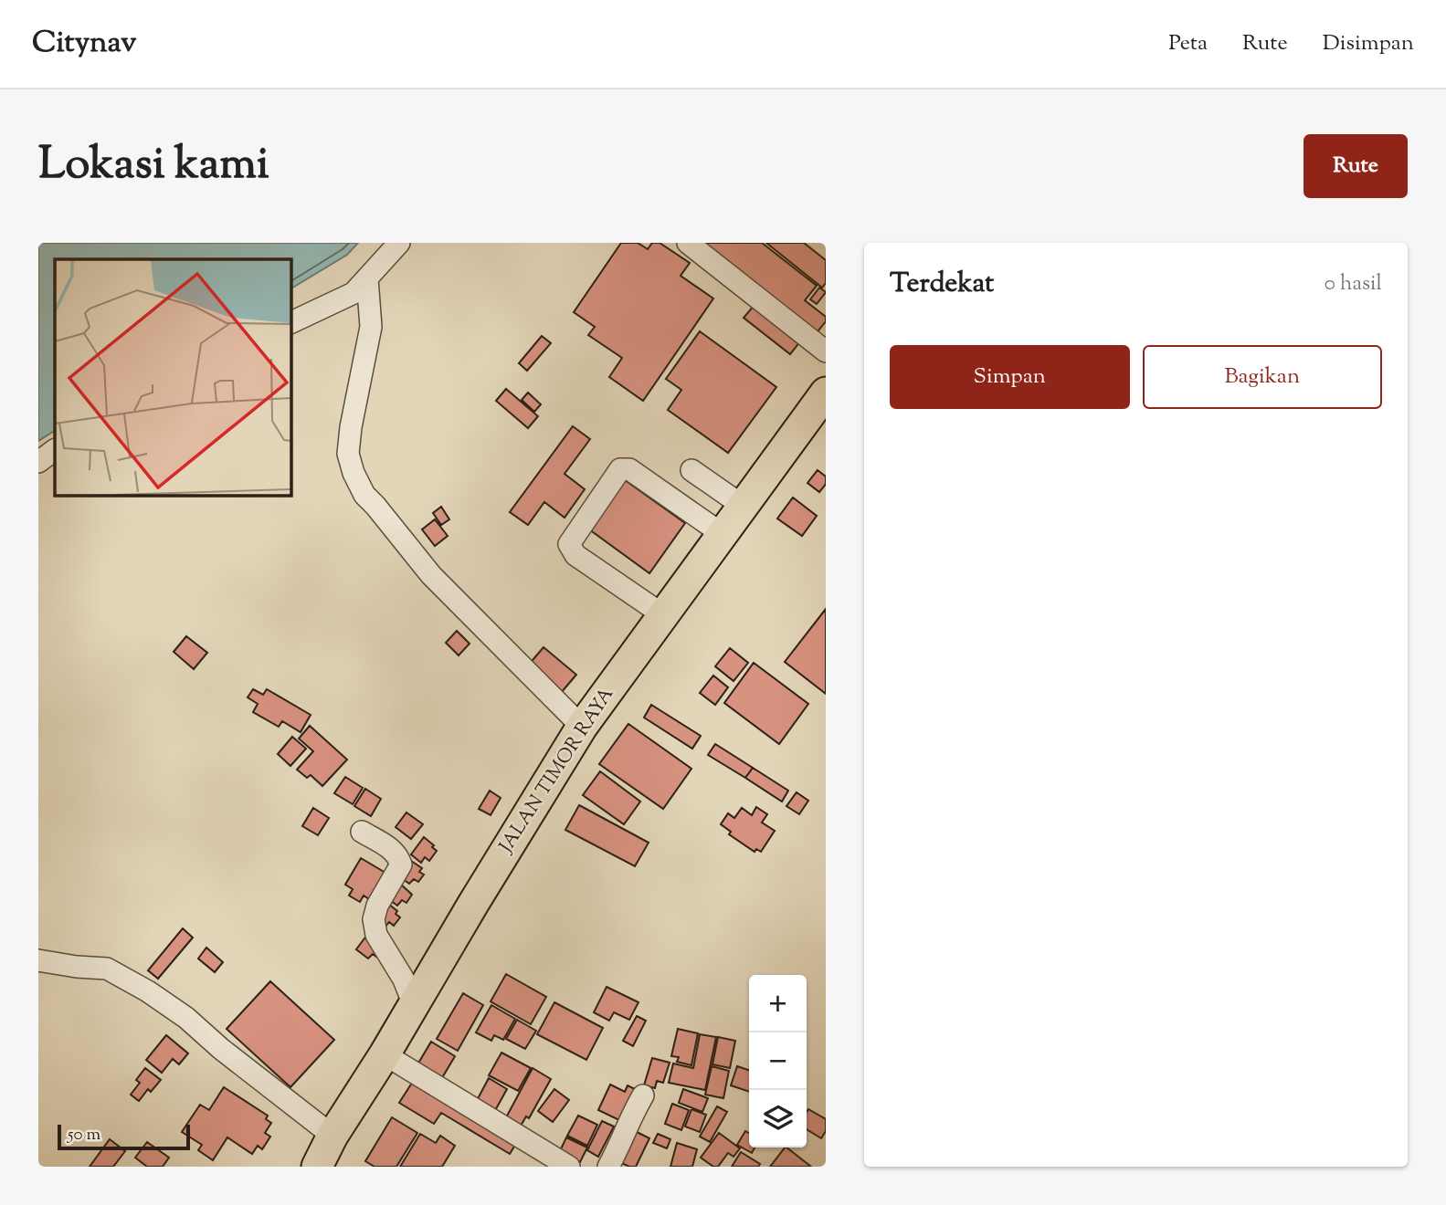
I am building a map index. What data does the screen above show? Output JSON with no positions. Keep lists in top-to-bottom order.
{
  "streets": {
    "highway": ["JALAN TIMOR RAYA"]
  },
  "scale_bar": "50 m",
  "page": {
    "header": "Citynav",
    "nav": ["Peta", "Rute", "Disimpan"],
    "title": "Lokasi kami",
    "buttons": [
      "Rute",
      ["Simpan", "Bagikan"]
    ],
    "heading": ["Terdekat", "0 hasil"],
    "map_buttons": ["+", "−"],
    "scale": "50 m"
  }
}
